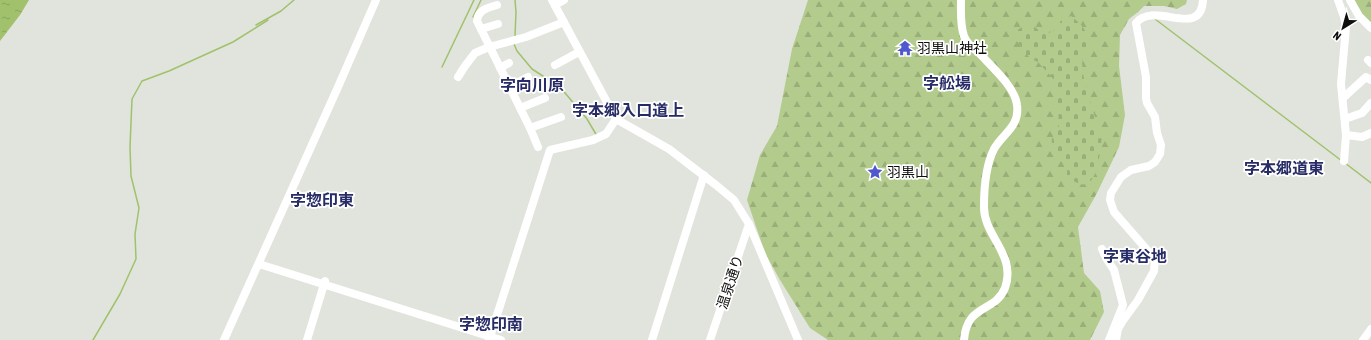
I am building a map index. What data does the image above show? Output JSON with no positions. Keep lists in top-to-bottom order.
{
  "streets": {
    "street": ["温泉通り"]
  },
  "districts": [
    "字舩場",
    "字向川原",
    "字本郷入口道上",
    "字本郷道東",
    "字惣印東",
    "字東谷地",
    "字惣印南"
  ],
  "places": {
    "temple": ["羽黒山神社"],
    "place": ["羽黒山"]
  },
  "north": "bottom left"
}
